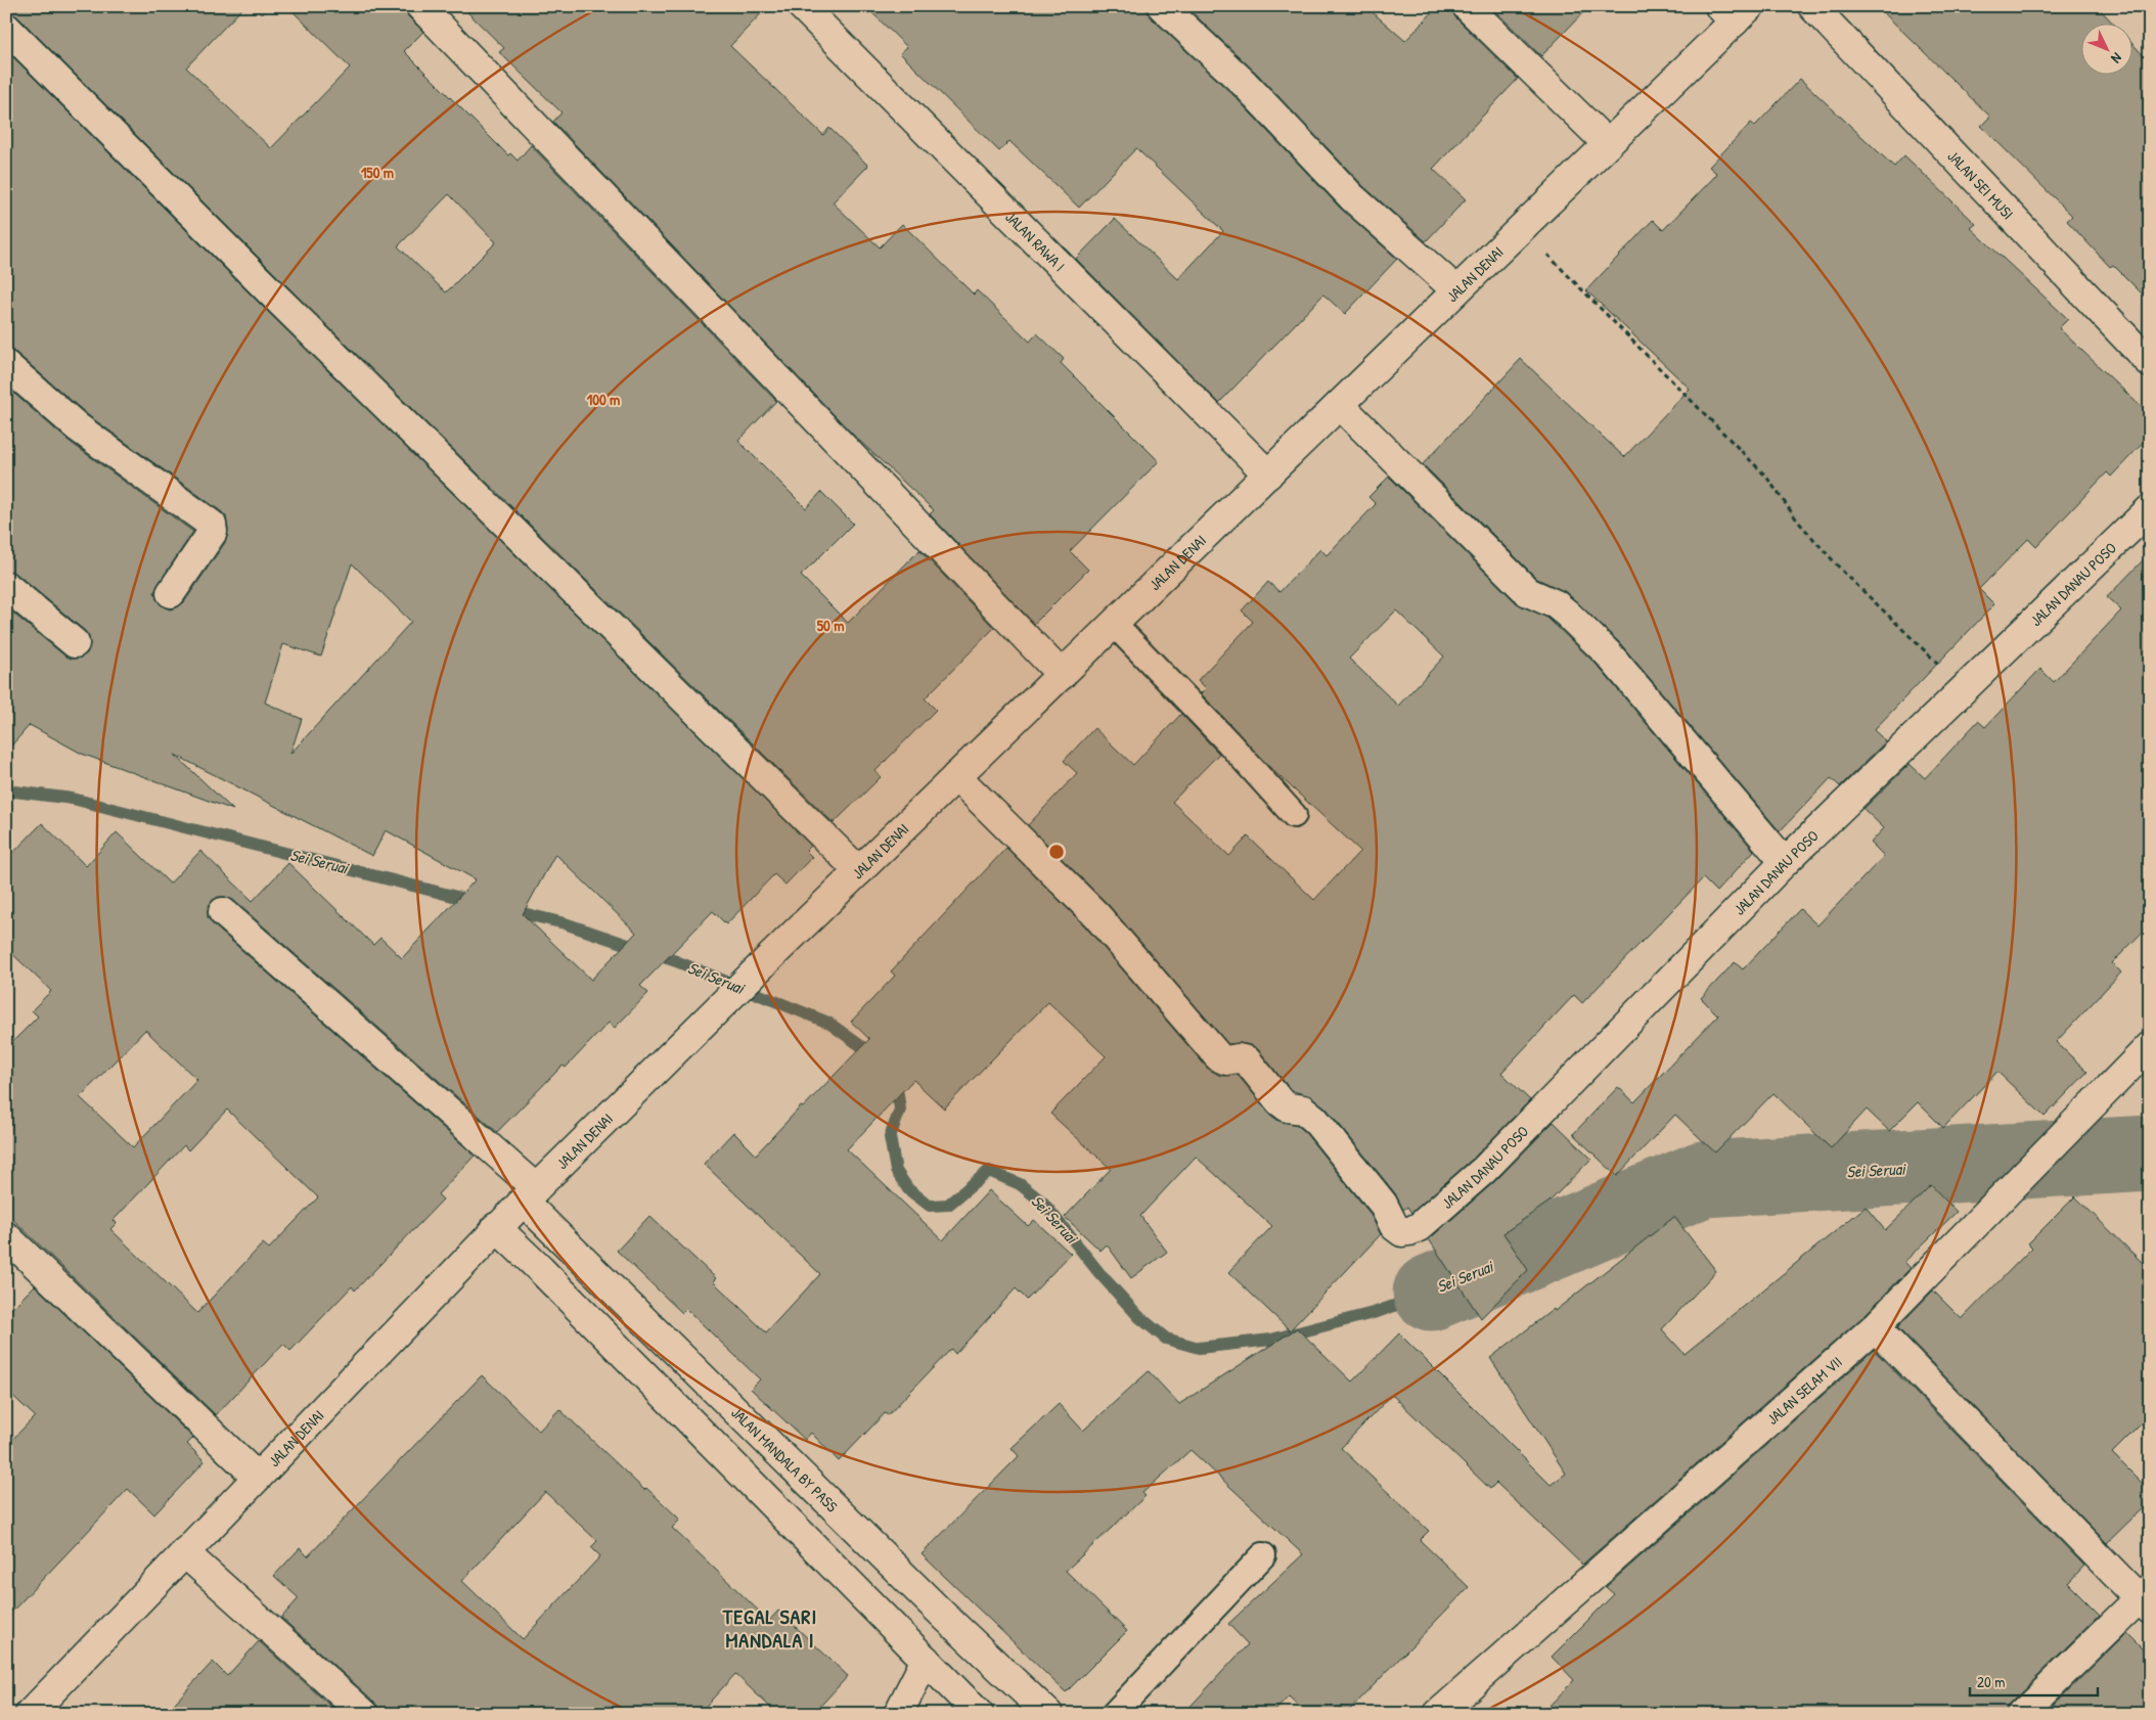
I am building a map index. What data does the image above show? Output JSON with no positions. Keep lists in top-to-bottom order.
{
  "streets": {
    "street": [
      "JALAN SEI MUSI",
      "JALAN RAWA I",
      "JALAN DENAI",
      "JALAN DANAU POSO",
      "JALAN SELAM VII",
      "JALAN MANDALA BY PASS"
    ]
  },
  "crossings": [
    ["JALAN RAWA I", "JALAN DENAI"],
    ["JALAN DENAI", "JALAN DANAU POSO"],
    ["JALAN DENAI", "JALAN MANDALA BY PASS"]
  ],
  "districts": ["TEGAL SARI MANDALA I"],
  "water": ["Sei Seruai"],
  "scale_bar": "20 m",
  "north": "bottom right",
  "rings": ["150 m", "100 m", "50 m"]
}
